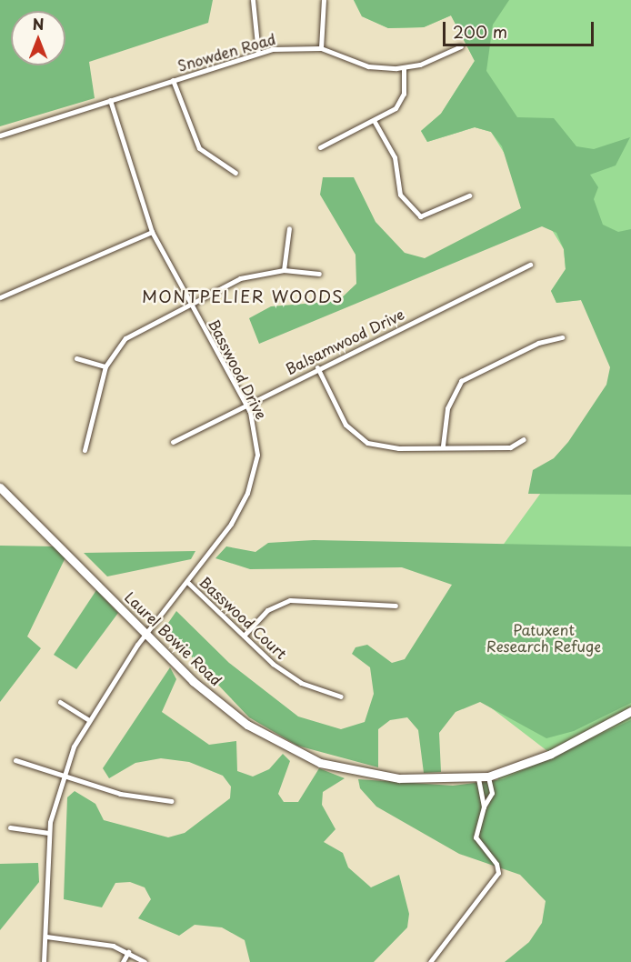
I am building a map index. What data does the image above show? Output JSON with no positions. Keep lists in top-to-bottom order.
{
  "streets": {
    "main road": ["Laurel Bowie Road"],
    "street": [
      "Snowden Road",
      "Balsamwood Drive",
      "Basswood Drive",
      "Basswood Court"
    ]
  },
  "crossings": [
    ["Snowden Road", "Basswood Drive"],
    ["Balsamwood Drive", "Basswood Drive"],
    ["Basswood Drive", "Basswood Court"],
    ["Basswood Drive", "Laurel Bowie Road"]
  ],
  "districts": ["MONTPELIER WOODS"],
  "parks": ["Patuxent Research Refuge"],
  "scale_bar": "200 m",
  "north": "top"
}
